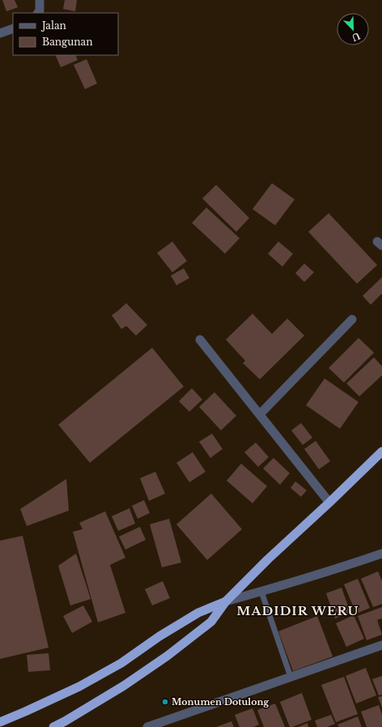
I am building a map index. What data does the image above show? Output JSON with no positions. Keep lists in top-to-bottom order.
{
  "districts": ["MADIDIR WERU"],
  "places": ["Monumen Dotulong"],
  "legend": ["Jalan", "Bangunan"],
  "north": "bottom right"
}
